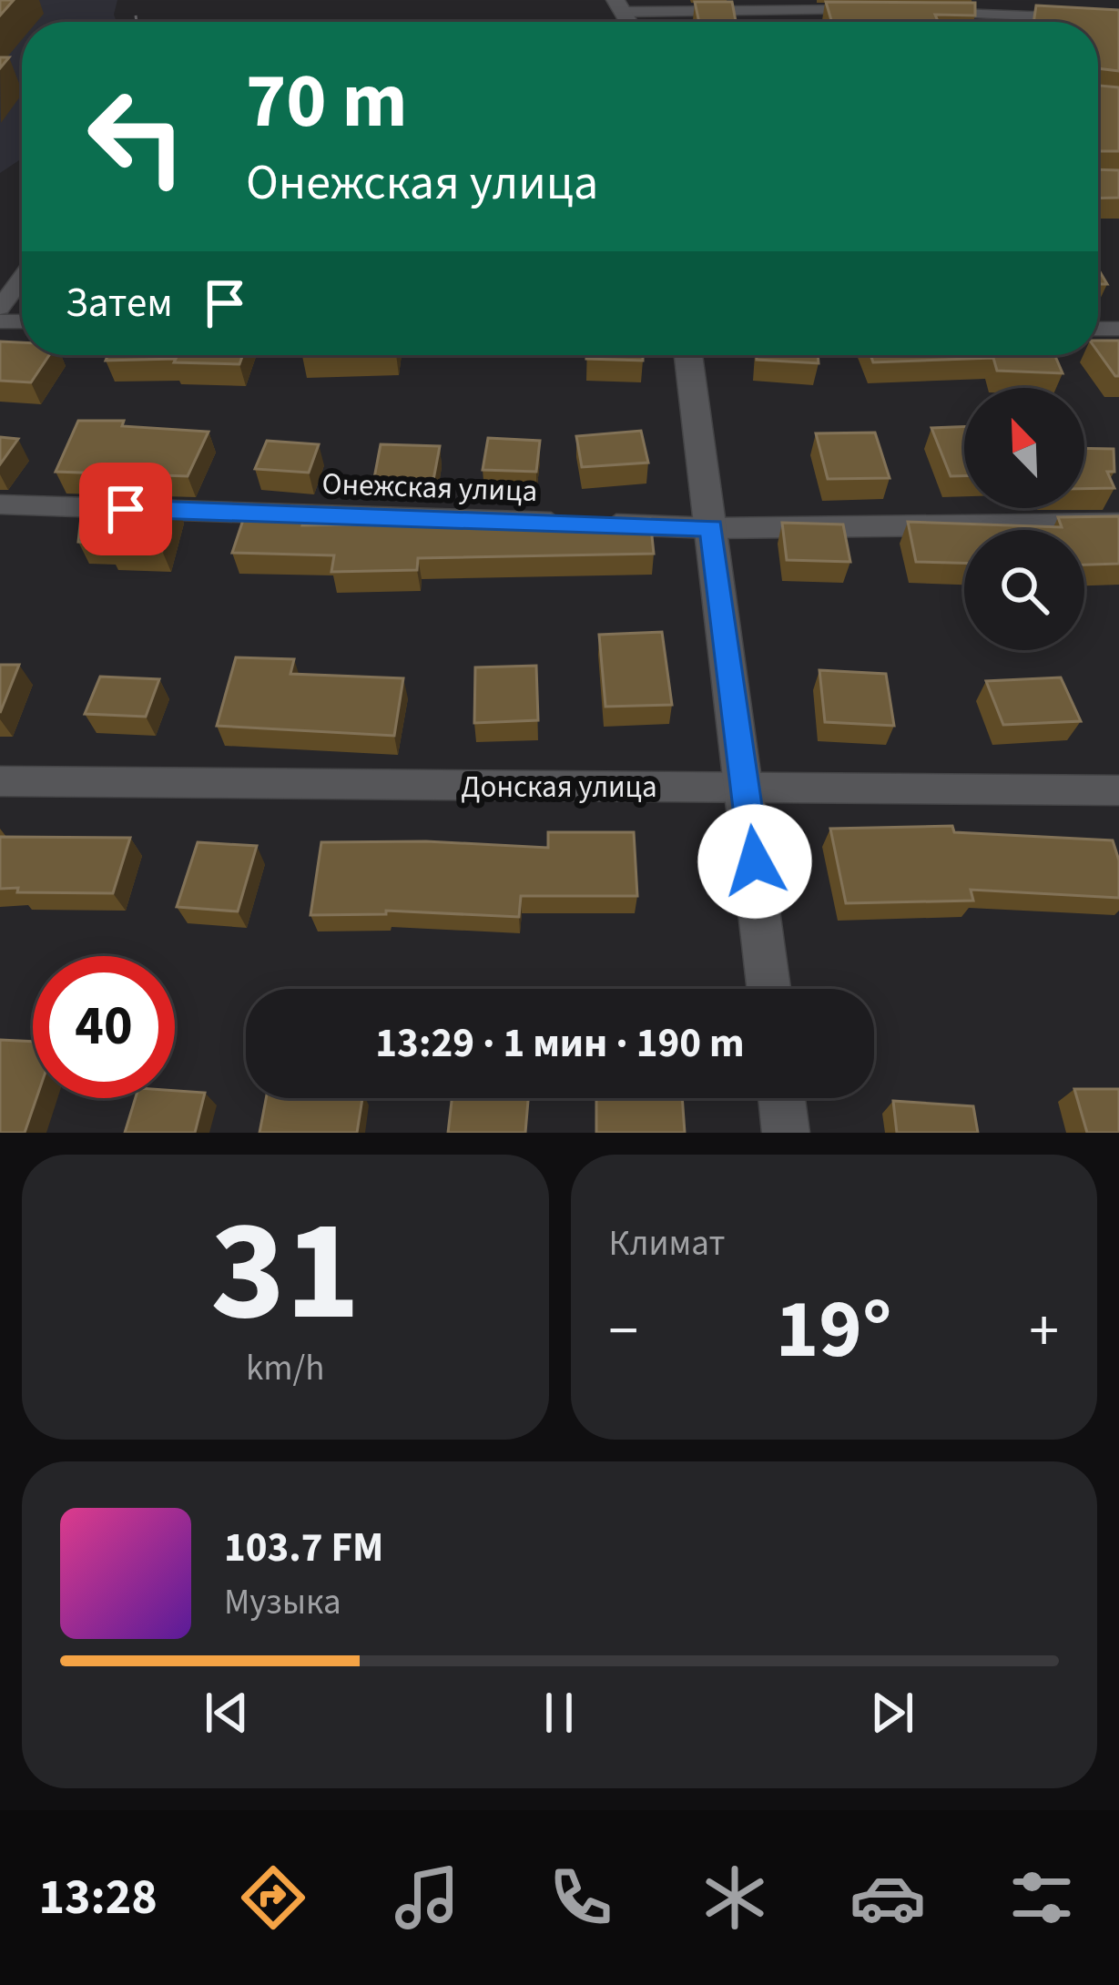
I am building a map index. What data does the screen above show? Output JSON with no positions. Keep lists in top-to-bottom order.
{
  "streets": {
    "street": ["Онежская улица", "Донская улица"]
  },
  "north": "top left",
  "page": {
    "turn": ["70 m", "Онежская улица"],
    "then": "Затем",
    "limit": "40",
    "trip": "13:29 · 1 мин · 190 m",
    "tile": [
      ["31", "km/h"],
      "Климат"
    ],
    "heat": ["−", "19°", "+"],
    "song": ["103.7 FM", "Музыка"],
    "tabs": "13:28"
  }
}
